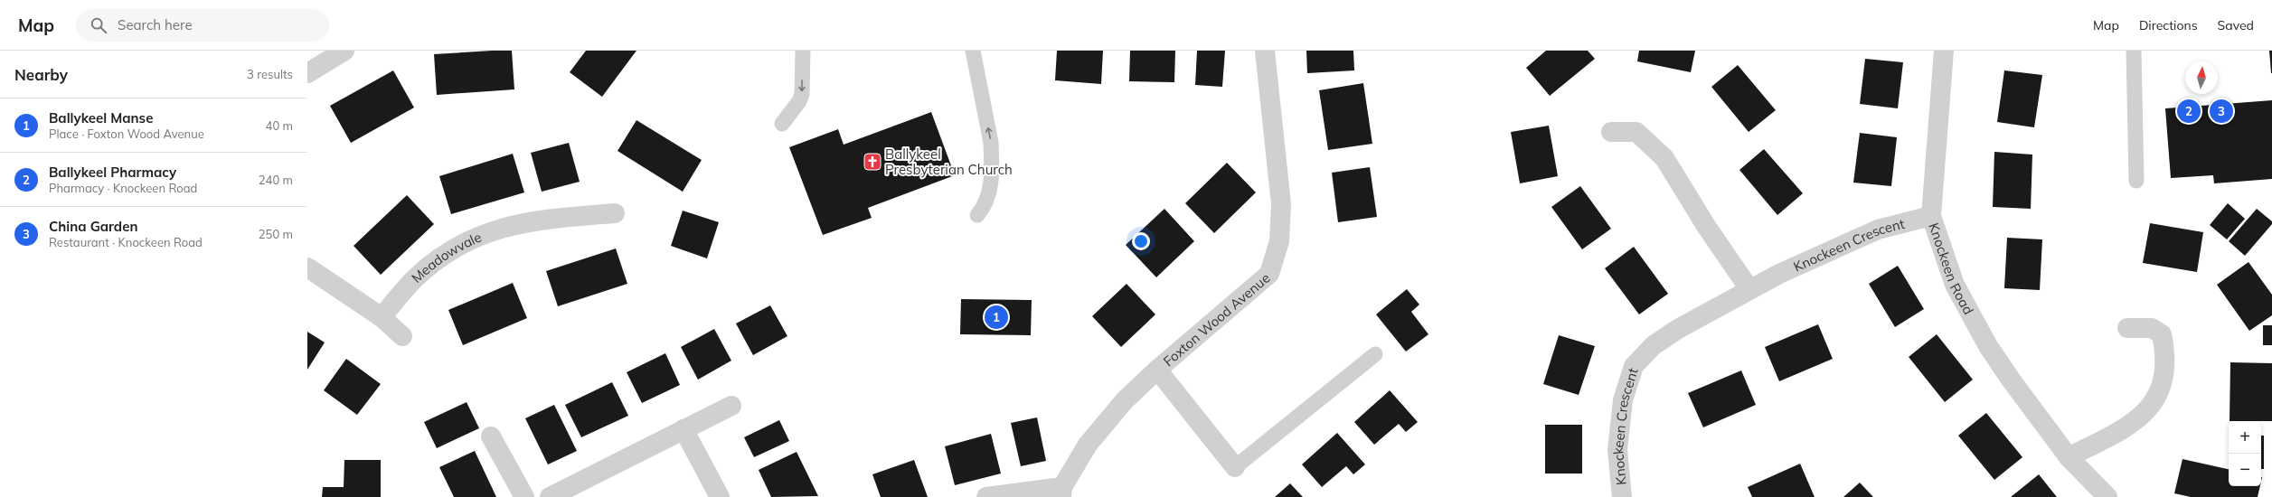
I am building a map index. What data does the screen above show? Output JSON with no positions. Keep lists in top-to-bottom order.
{
  "streets": {
    "street": [
      "Knockeen Crescent",
      "Meadowvale",
      "Knockeen Road",
      "Foxton Wood Avenue"
    ]
  },
  "crossings": [
    ["Knockeen Crescent", "Knockeen Road"]
  ],
  "places": {
    "church": ["Ballykeel Presbyterian Church"]
  },
  "north": "top",
  "page": {
    "header": "Map",
    "search": "Search here",
    "nav": ["Map", "Directions", "Saved"],
    "heading": ["Nearby", "3 results"],
    "list": [
      {
        "mark": "1",
        "name": "Ballykeel Manse",
        "note": "Place · Foxton Wood Avenue",
        "value": "40 m"
      },
      {
        "mark": "2",
        "name": "Ballykeel Pharmacy",
        "note": "Pharmacy · Knockeen Road",
        "value": "240 m"
      },
      {
        "mark": "3",
        "name": "China Garden",
        "note": "Restaurant · Knockeen Road",
        "value": "250 m"
      }
    ],
    "pins": ["2", "3", "1"],
    "map_buttons": ["+", "−"]
  }
}
